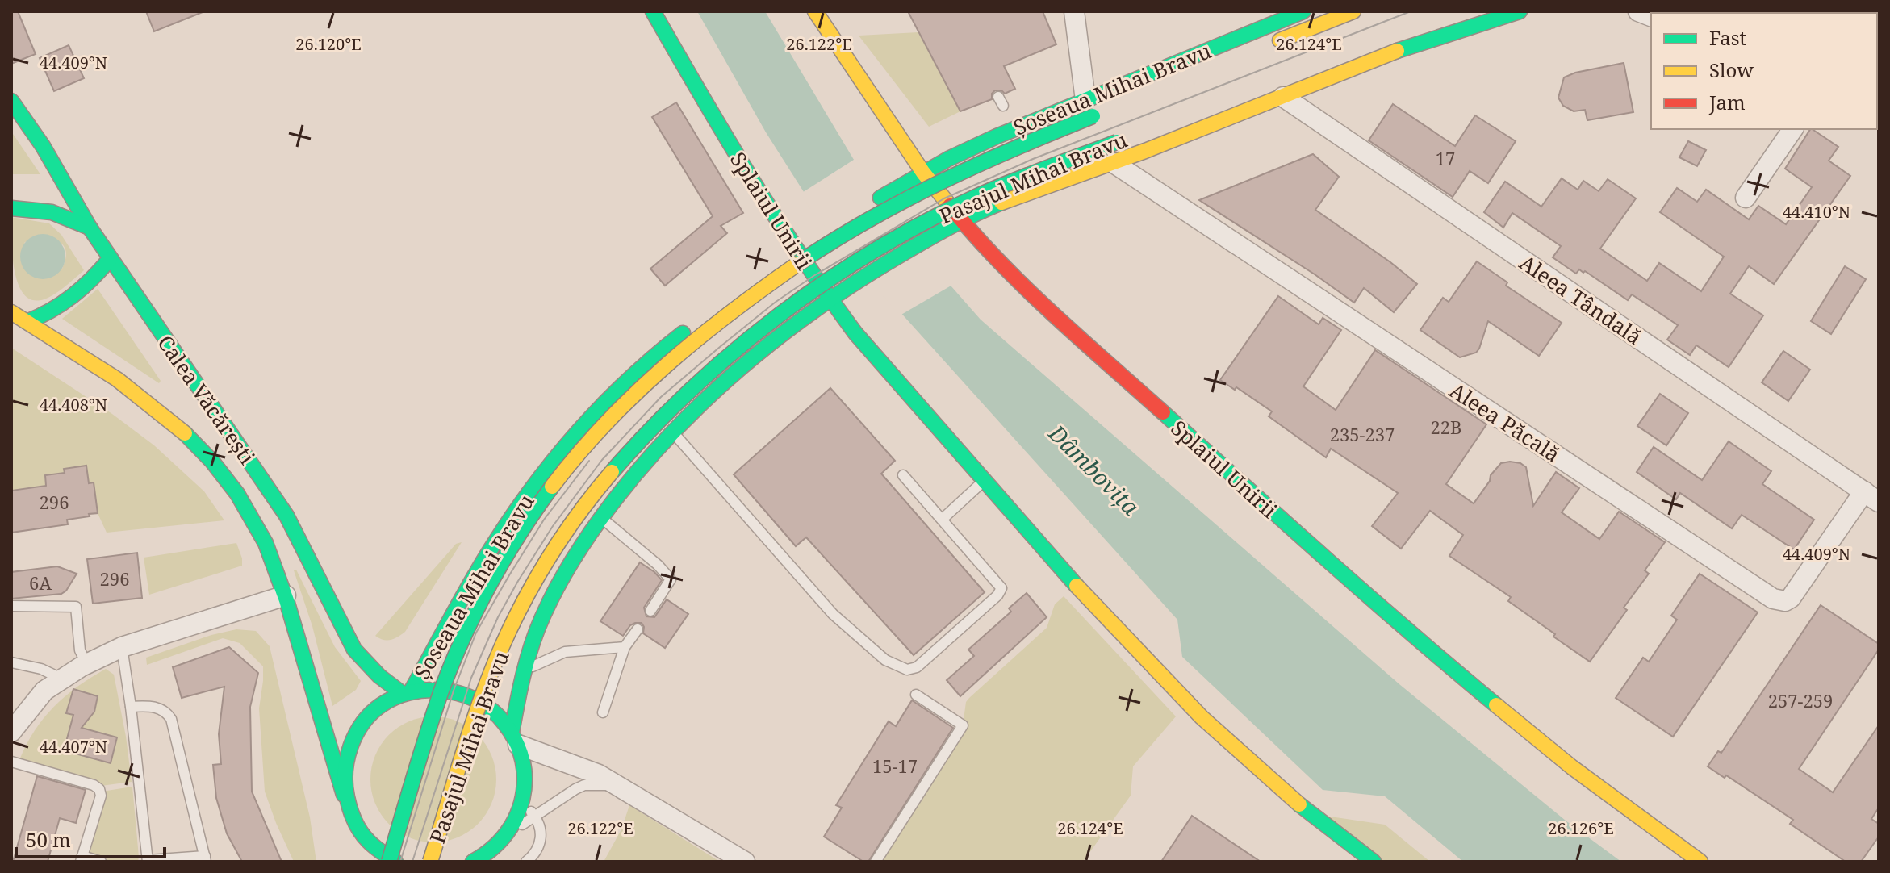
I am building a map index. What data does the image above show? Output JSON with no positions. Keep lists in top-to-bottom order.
{
  "streets": {
    "main road": [
      "Șoseaua Mihai Bravu",
      "Pasajul Mihai Bravu",
      "Splaiul Unirii",
      "Calea Văcărești"
    ],
    "street": ["Aleea Tândală", "Aleea Păcală"]
  },
  "crossings": [
    ["Șoseaua Mihai Bravu", "Splaiul Unirii"],
    ["Șoseaua Mihai Bravu", "Calea Văcărești"],
    ["Aleea Tândală", "Aleea Păcală"]
  ],
  "water": ["Dâmbovița"],
  "house_numbers": [
    "17",
    "22B",
    "235-237",
    "296",
    "296",
    "6A",
    "257-259",
    "15-17"
  ],
  "legend": ["Fast", "Slow", "Jam"],
  "scale_bar": "50 m",
  "coordinates": [
    "26.120°E",
    "26.122°E",
    "26.124°E",
    "44.409°N",
    "44.410°N",
    "44.408°N",
    "44.407°N",
    "26.126°E"
  ]
}
